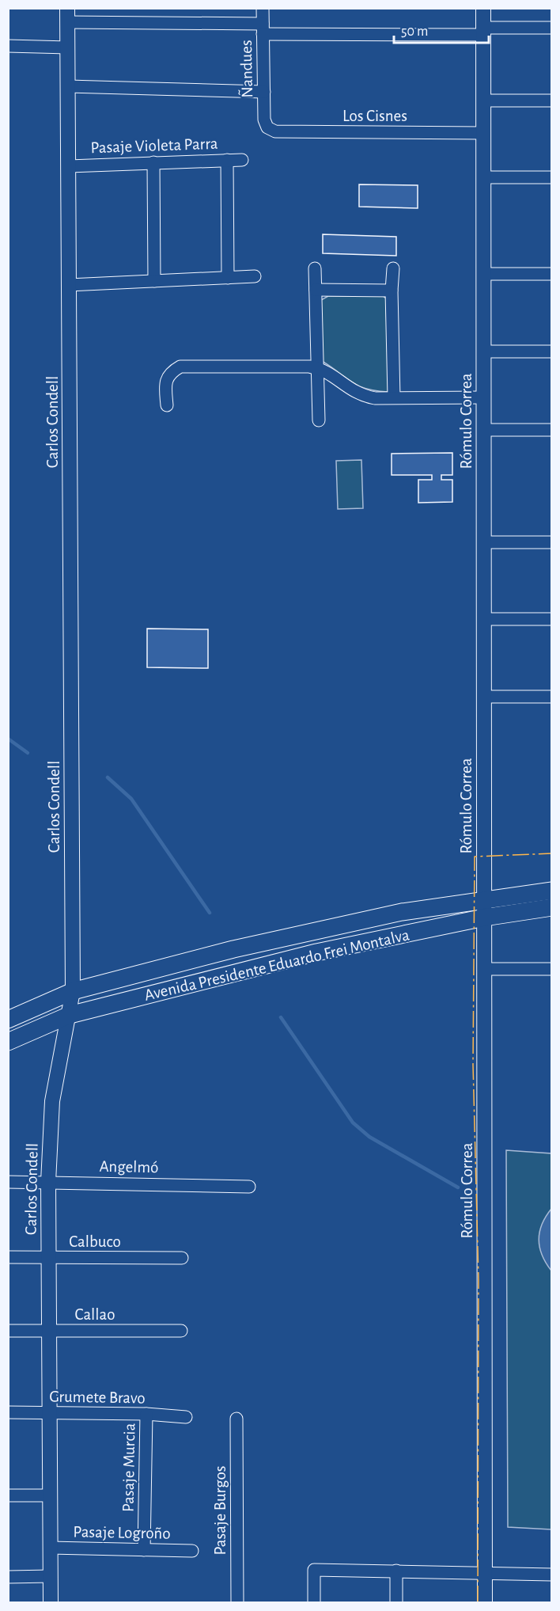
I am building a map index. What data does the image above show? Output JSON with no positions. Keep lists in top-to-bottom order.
{
  "streets": {
    "main road": ["Avenida Presidente Eduardo Frei Montalva"],
    "street": [
      "Ñandues",
      "Los Cisnes",
      "Pasaje Violeta Parra",
      "Rómulo Correa",
      "Carlos Condell",
      "Angelmó",
      "Calbuco",
      "Callao",
      "Grumete Bravo",
      "Pasaje Murcia",
      "Pasaje Burgos",
      "Pasaje Logroño"
    ]
  },
  "crossings": [
    ["Ñandues", "Los Cisnes"],
    ["Los Cisnes", "Rómulo Correa"],
    ["Pasaje Violeta Parra", "Carlos Condell"],
    ["Rómulo Correa", "Avenida Presidente Eduardo Frei Montalva"],
    ["Carlos Condell", "Avenida Presidente Eduardo Frei Montalva"],
    ["Carlos Condell", "Angelmó"],
    ["Carlos Condell", "Calbuco"],
    ["Carlos Condell", "Callao"],
    ["Carlos Condell", "Grumete Bravo"],
    ["Carlos Condell", "Pasaje Logroño"],
    ["Grumete Bravo", "Pasaje Murcia"],
    ["Pasaje Murcia", "Pasaje Logroño"]
  ],
  "scale_bar": "50 m"
}
